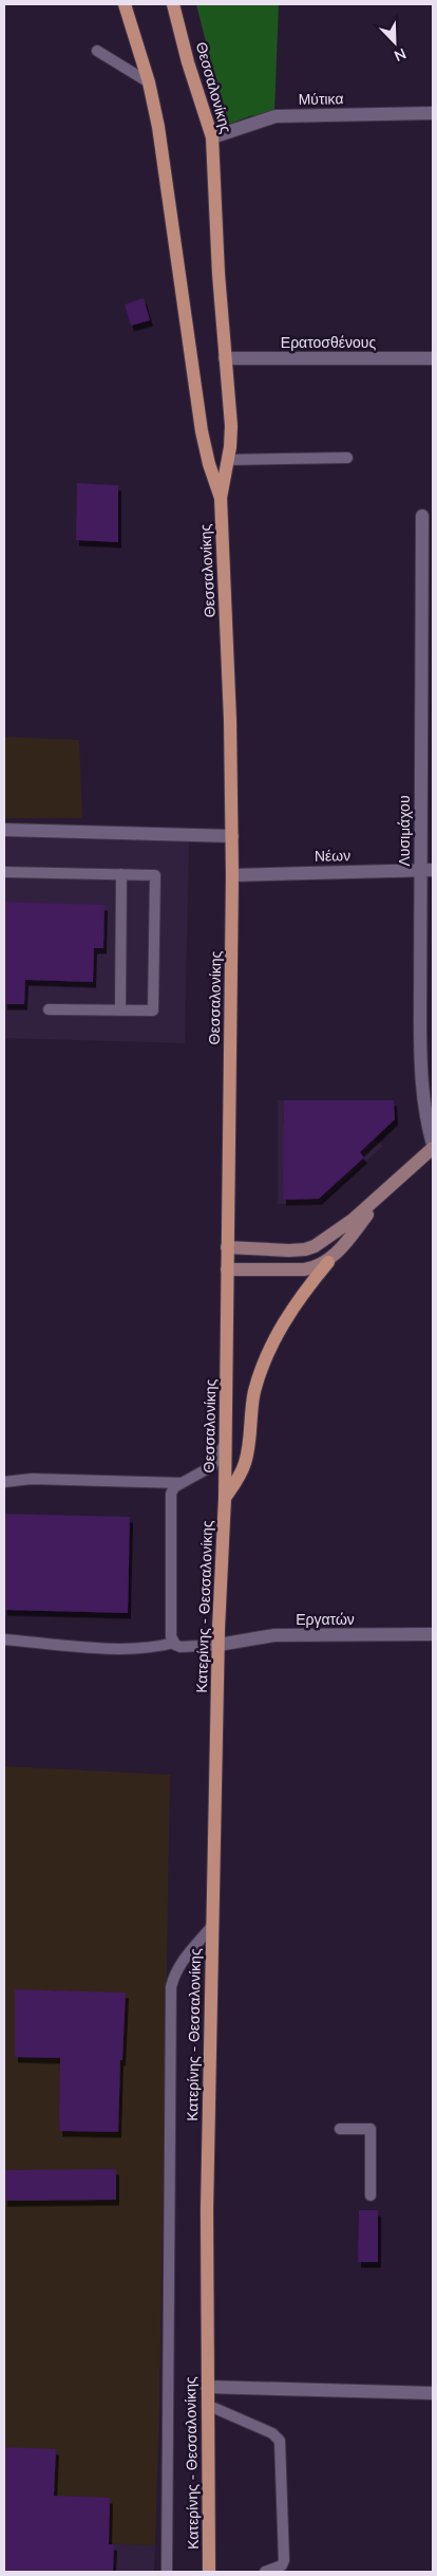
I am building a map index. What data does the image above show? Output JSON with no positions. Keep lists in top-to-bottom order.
{
  "streets": {
    "main road": ["Θεσσαλονίκης", "Κατερίνης - Θεσσαλονίκης"],
    "street": [
      "Μύτικα",
      "Ερατοσθένους",
      "Λυσιμάχου",
      "Νέων",
      "Εργατών"
    ]
  },
  "crossings": [
    ["Θεσσαλονίκης", "Μύτικα"],
    ["Θεσσαλονίκης", "Ερατοσθένους"],
    ["Θεσσαλονίκης", "Νέων"],
    ["Θεσσαλονίκης", "Κατερίνης - Θεσσαλονίκης"],
    ["Λυσιμάχου", "Νέων"],
    ["Κατερίνης - Θεσσαλονίκης", "Εργατών"]
  ],
  "north": "bottom right"
}
